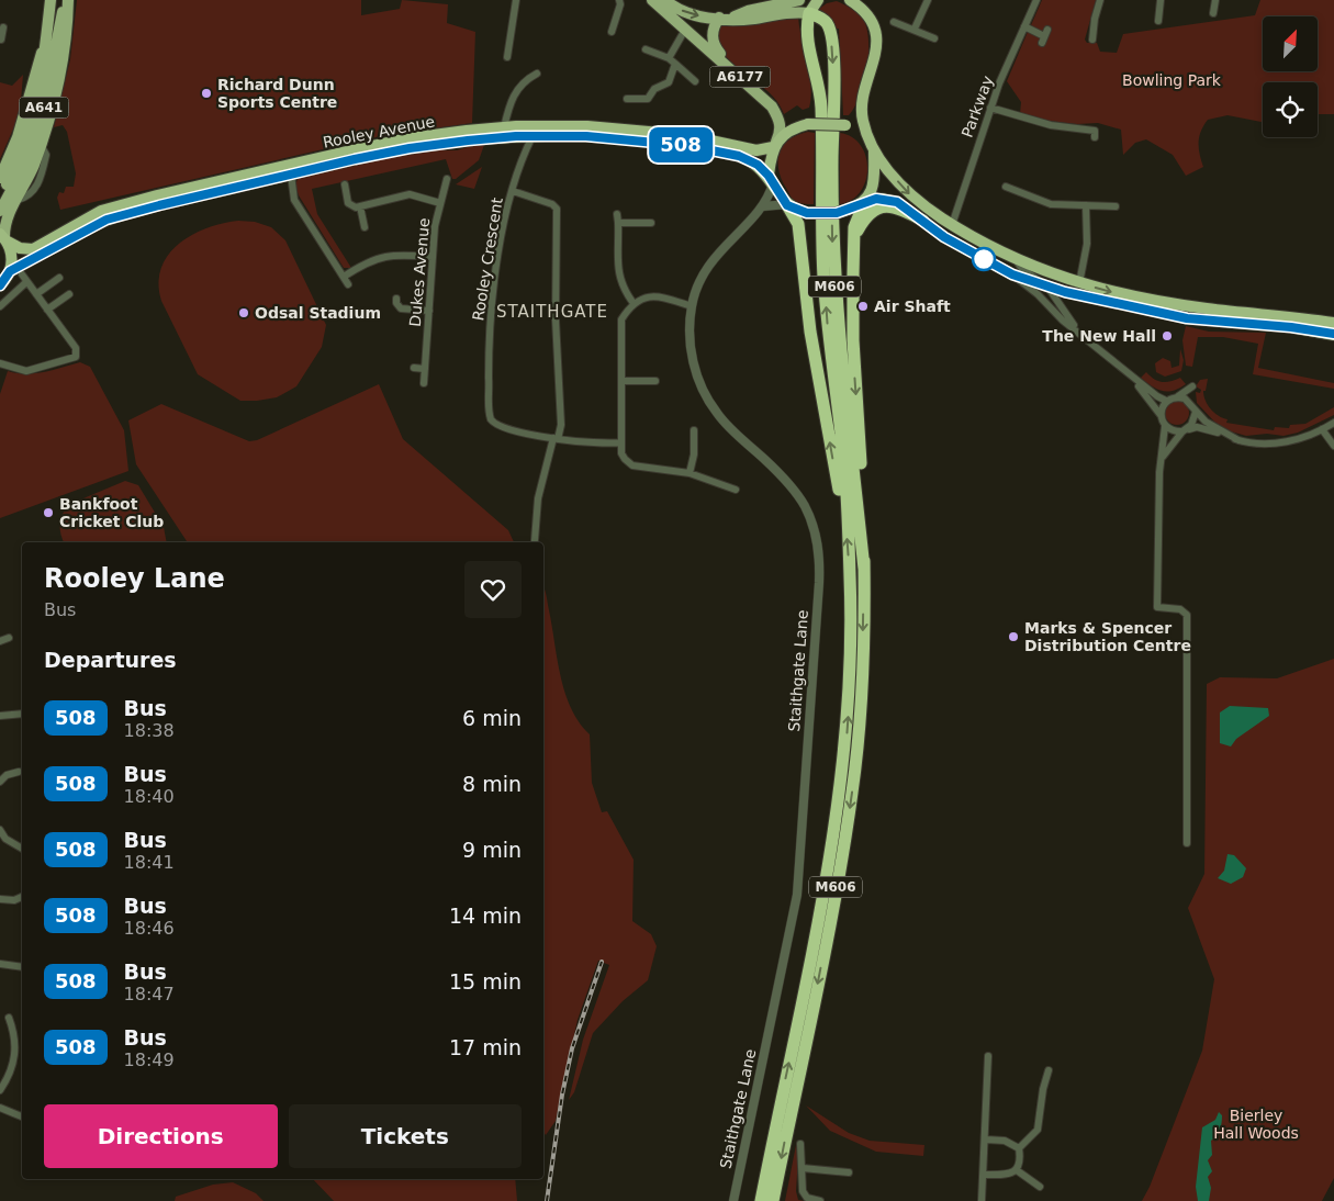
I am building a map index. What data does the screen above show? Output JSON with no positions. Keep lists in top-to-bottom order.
{
  "streets": {
    "highway": ["A6177", "Rooley Avenue", "M606"],
    "main road": ["A641"],
    "street": [
      "Parkway",
      "Rooley Crescent",
      "Dukes Avenue",
      "Staithgate Lane"
    ]
  },
  "crossings": [
    ["A6177", "Rooley Avenue"],
    ["A6177", "M606"],
    ["A6177", "Staithgate Lane"],
    ["Rooley Avenue", "Rooley Crescent"],
    ["Rooley Avenue", "M606"],
    ["Rooley Avenue", "Staithgate Lane"],
    ["M606", "Staithgate Lane"]
  ],
  "districts": ["STAITHGATE"],
  "parks": ["Bowling Park", "Bierley Hall Woods"],
  "places": [
    "Richard Dunn Sports Centre",
    "Air Shaft",
    "Odsal Stadium",
    "The New Hall",
    "Bankfoot Cricket Club",
    "Marks & Spencer Distribution Centre"
  ],
  "lines": ["bus line 508"],
  "north": "top right",
  "page": {
    "on_map": "508",
    "heading": [
      ["Rooley Lane", "Bus"],
      "Departures"
    ],
    "list": [
      {
        "mark": "508",
        "name": "Bus",
        "note": "18:38",
        "value": "6 min"
      },
      {
        "mark": "508",
        "name": "Bus",
        "note": "18:40",
        "value": "8 min"
      },
      {
        "mark": "508",
        "name": "Bus",
        "note": "18:41",
        "value": "9 min"
      },
      {
        "mark": "508",
        "name": "Bus",
        "note": "18:46",
        "value": "14 min"
      },
      {
        "mark": "508",
        "name": "Bus",
        "note": "18:47",
        "value": "15 min"
      },
      {
        "mark": "508",
        "name": "Bus",
        "note": "18:49",
        "value": "17 min"
      }
    ],
    "buttons": ["Directions", "Tickets"]
  }
}
